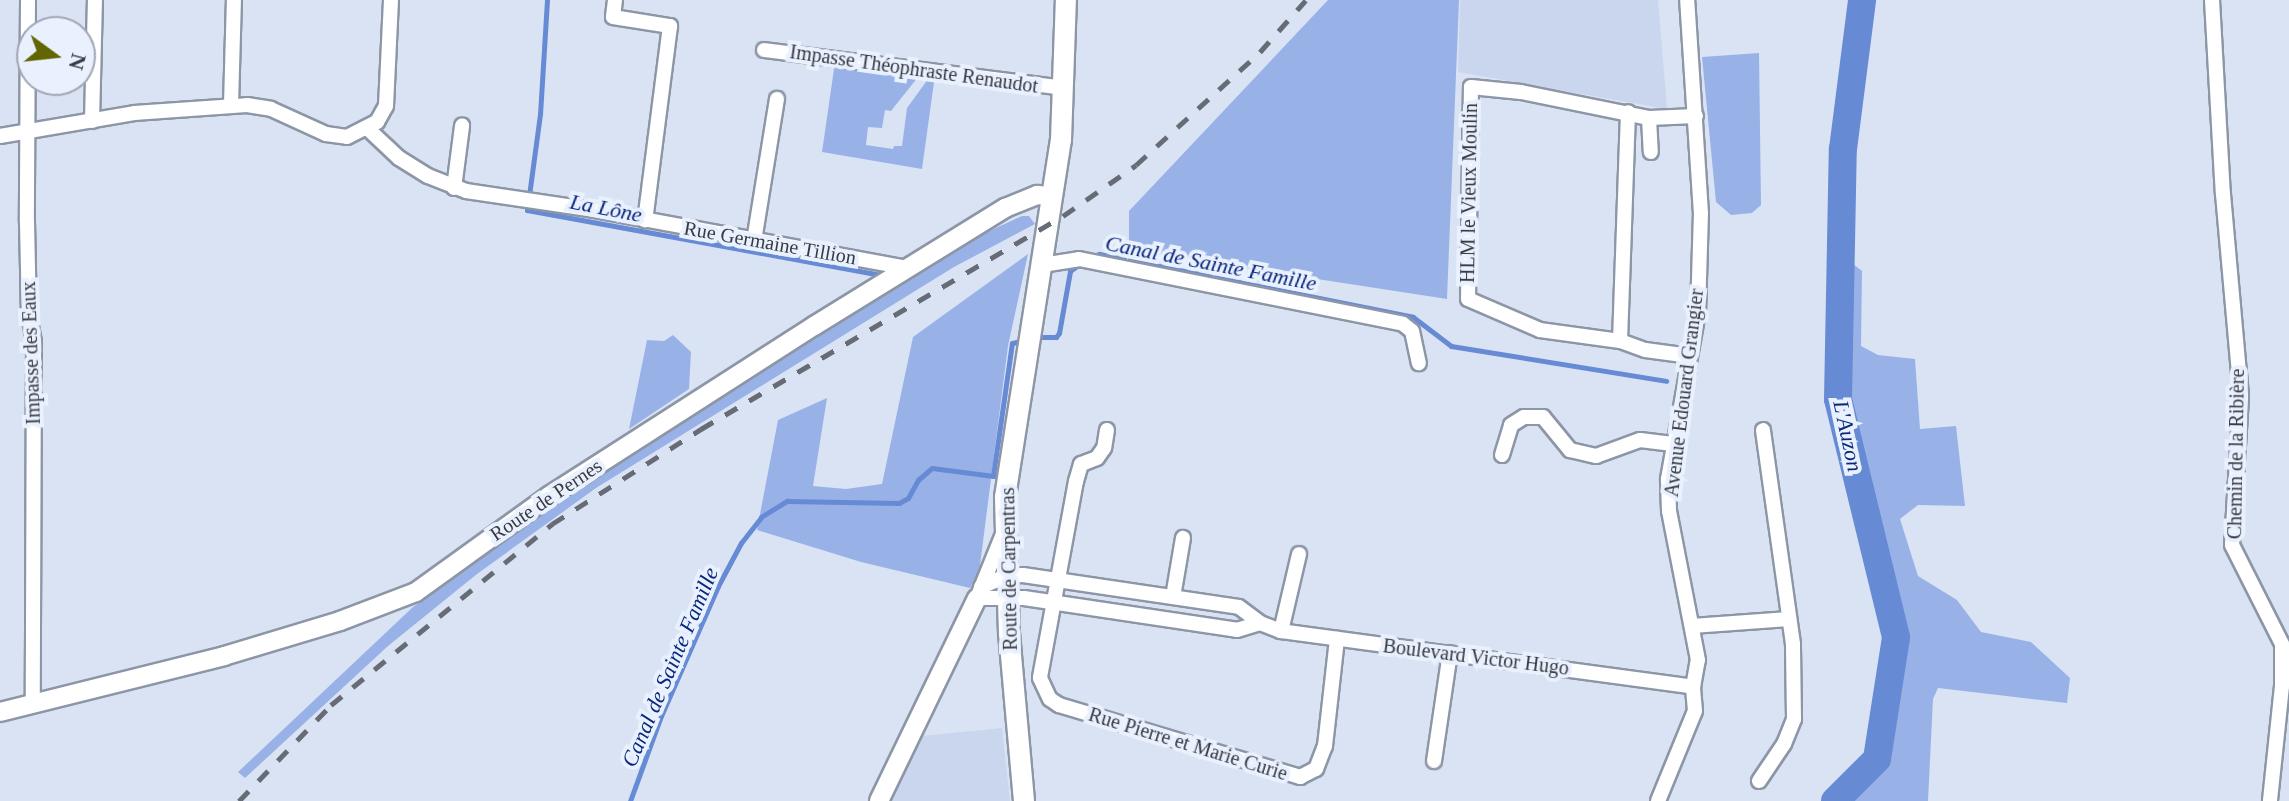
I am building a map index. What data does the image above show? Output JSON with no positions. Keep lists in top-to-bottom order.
{
  "streets": {
    "main road": ["Route de Carpentras"],
    "street": [
      "Impasse Théophraste Renaudot",
      "HLM le Vieux Moulin",
      "Rue Germaine Tillion",
      "Impasse des Eaux",
      "Avenue Edouard Grangier",
      "Chemin de la Ribière",
      "Route de Pernes",
      "Boulevard Victor Hugo",
      "Rue Pierre et Marie Curie"
    ]
  },
  "crossings": [
    ["Impasse Théophraste Renaudot", "Route de Carpentras"],
    ["HLM le Vieux Moulin", "Avenue Edouard Grangier"],
    ["Rue Germaine Tillion", "Route de Pernes"],
    ["Impasse des Eaux", "Route de Pernes"],
    ["Avenue Edouard Grangier", "Boulevard Victor Hugo"],
    ["Route de Pernes", "Route de Carpentras"],
    ["Route de Carpentras", "Boulevard Victor Hugo"],
    ["Boulevard Victor Hugo", "Rue Pierre et Marie Curie"]
  ],
  "water": ["La Lône", "Canal de Sainte Famille", "L'Auzon"],
  "north": "right"
}
